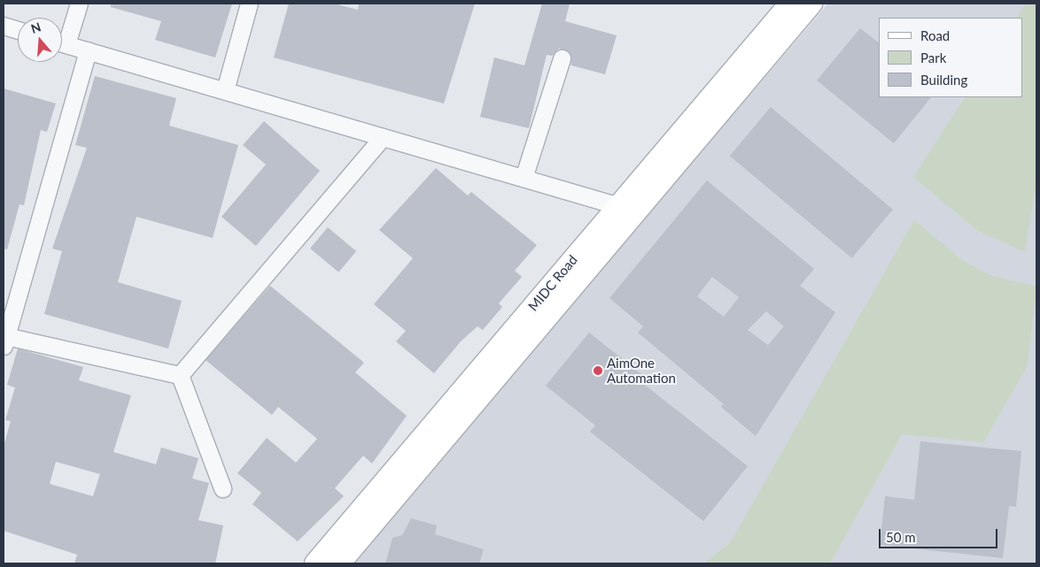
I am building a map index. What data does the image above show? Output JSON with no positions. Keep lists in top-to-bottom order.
{
  "streets": {
    "main road": ["MIDC Road"]
  },
  "places": ["AimOne Automation"],
  "legend": ["Road", "Park", "Building"],
  "scale_bar": "50 m",
  "north": "top"
}
